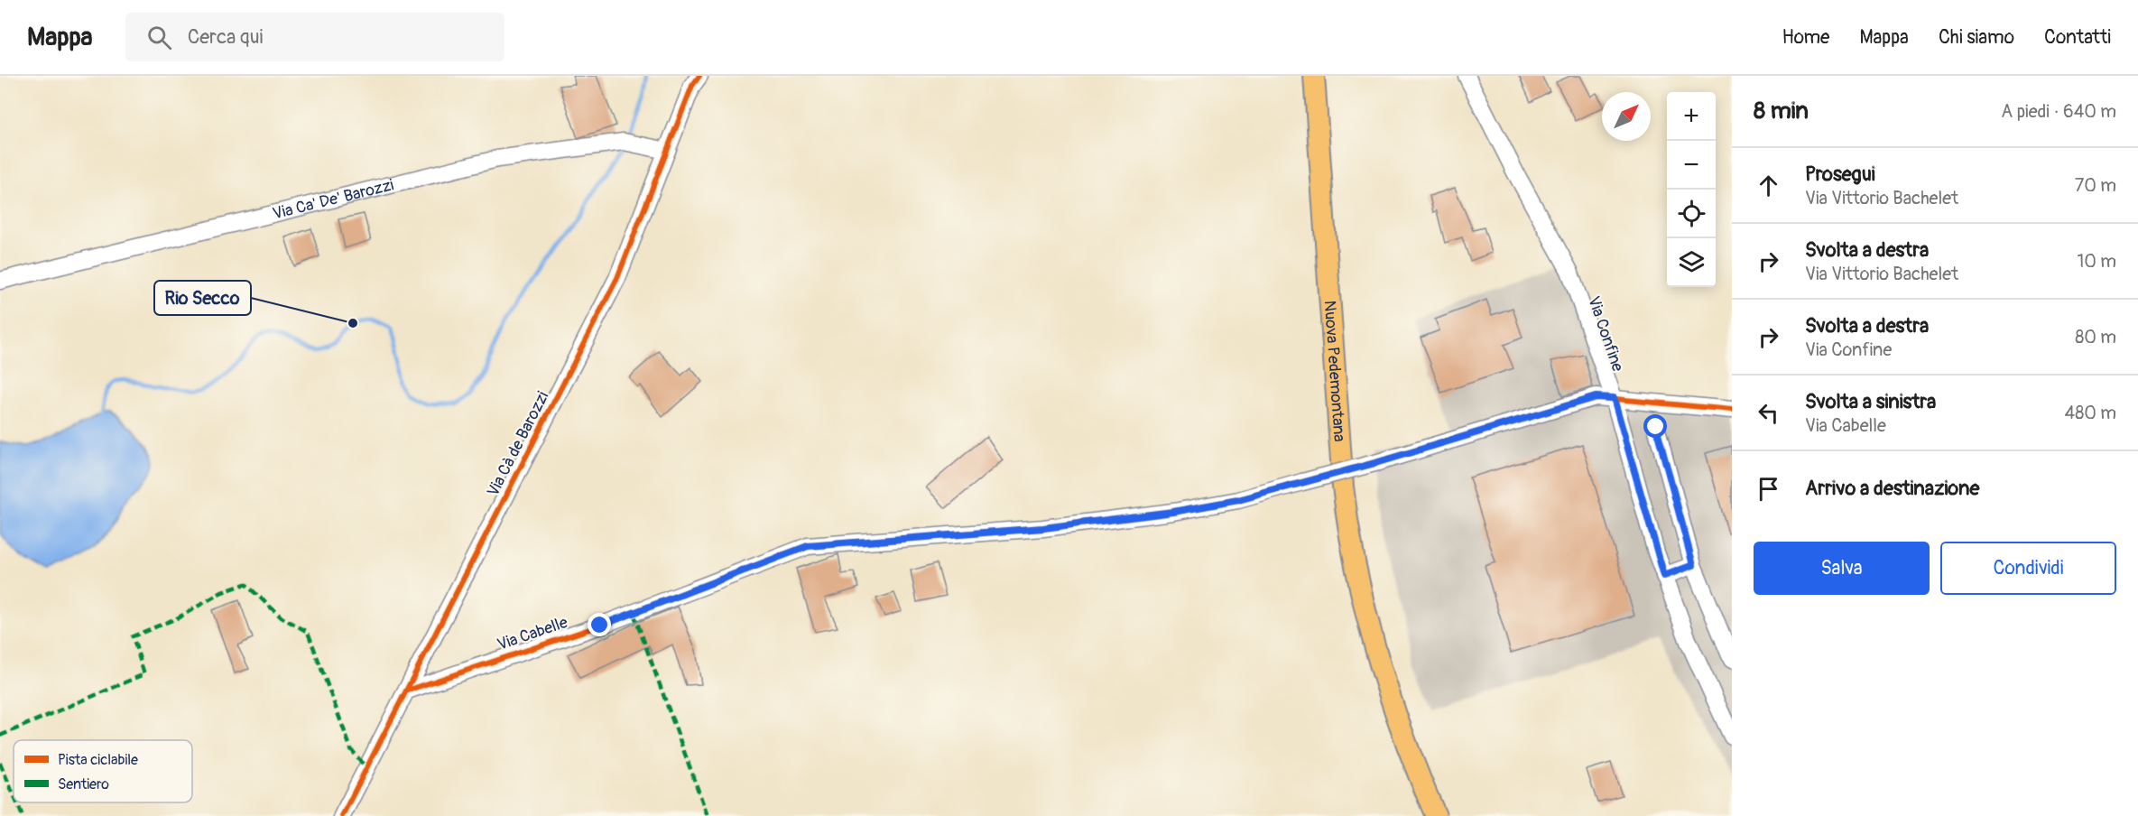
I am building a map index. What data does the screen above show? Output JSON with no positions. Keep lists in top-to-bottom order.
{
  "streets": {
    "main road": ["Nuova Pedemontana"],
    "street": [
      "Via Ca' De' Barozzi",
      "Via Confine",
      "Via Cà de Barozzi",
      "Via Cabelle"
    ]
  },
  "crossings": [
    ["Via Ca' De' Barozzi", "Via Cà de Barozzi"],
    ["Via Confine", "Via Cabelle"],
    ["Via Cà de Barozzi", "Via Cabelle"]
  ],
  "places": ["Rio Secco"],
  "legend": ["Pista ciclabile", "Sentiero"],
  "north": "top right",
  "page": {
    "header": "Mappa",
    "search": "Cerca qui",
    "nav": [
      "Home",
      "Mappa",
      "Chi siamo",
      "Contatti"
    ],
    "heading": ["8 min", "A piedi · 640 m"],
    "map_buttons": ["+", "−"],
    "list": [
      ["Prosegui", "Via Vittorio Bachelet", "70 m"],
      ["Svolta a destra", "Via Vittorio Bachelet", "10 m"],
      ["Svolta a destra", "Via Confine", "80 m"],
      ["Svolta a sinistra", "Via Cabelle", "480 m"],
      "Arrivo a destinazione"
    ],
    "buttons": ["Salva", "Condividi"]
  }
}
